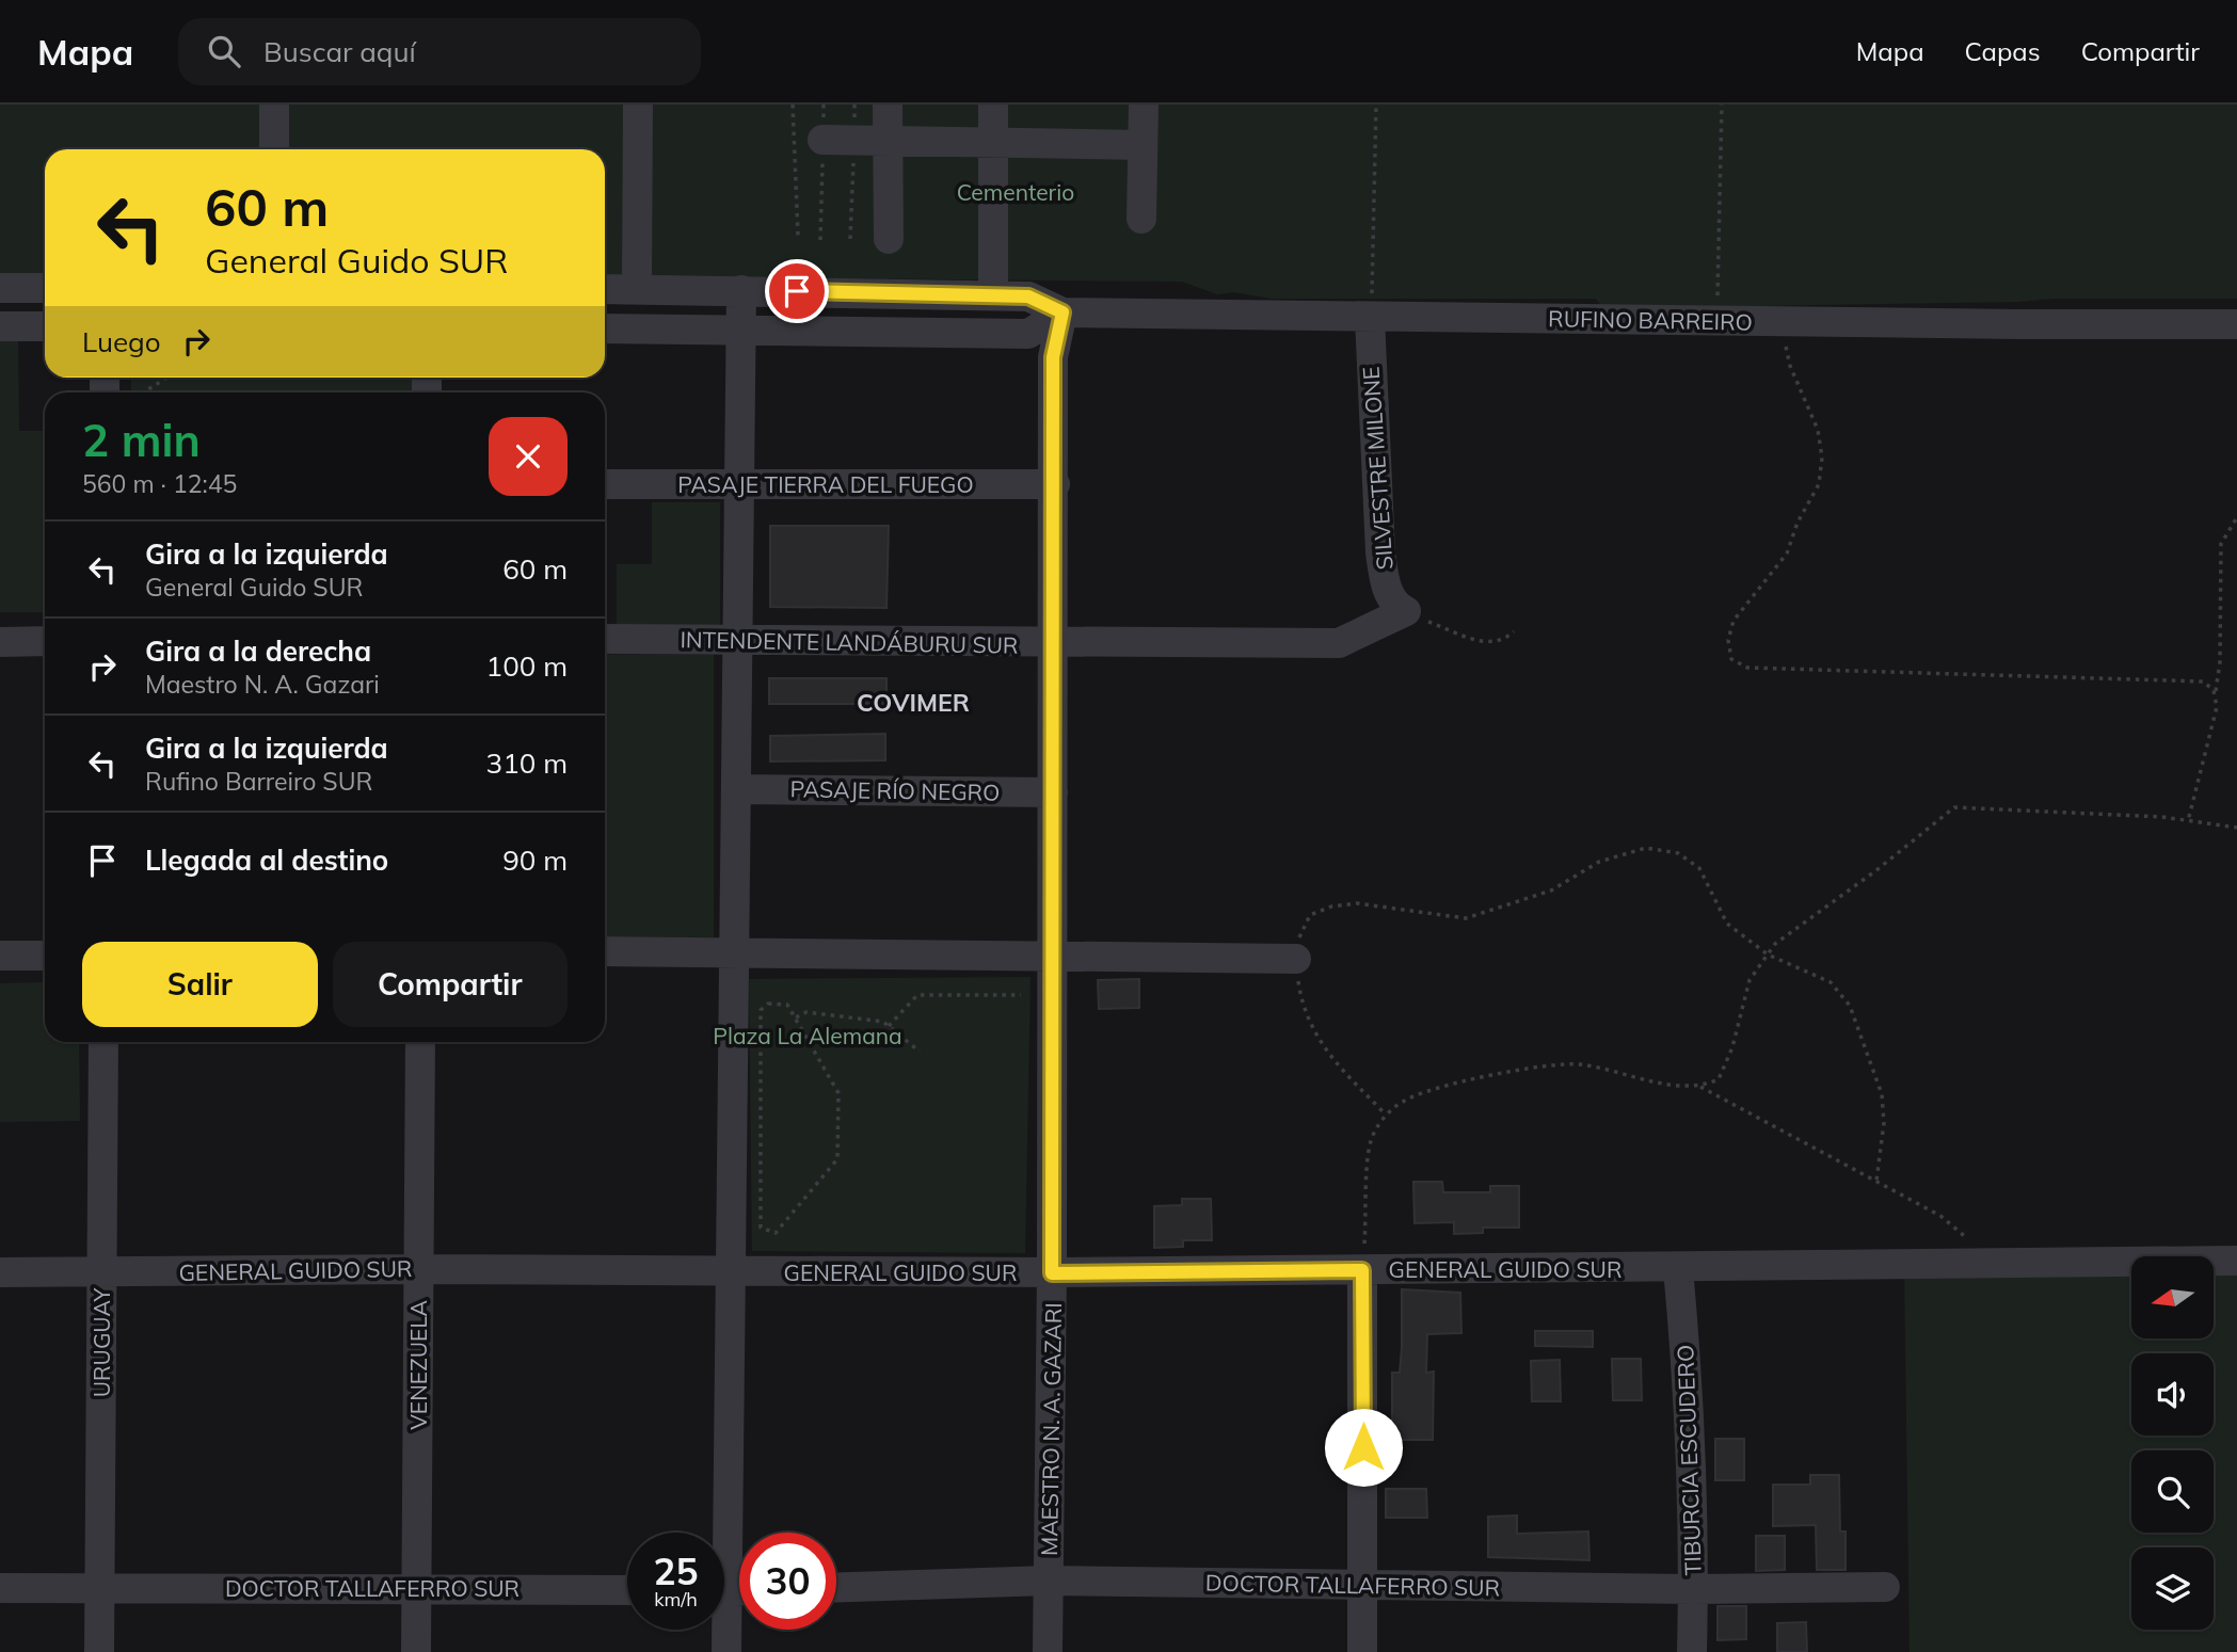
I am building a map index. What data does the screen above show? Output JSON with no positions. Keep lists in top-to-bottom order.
{
  "streets": {
    "street": [
      "RUFINO BARREIRO",
      "SILVESTRE MILONE",
      "PASAJE TIERRA DEL FUEGO",
      "INTENDENTE LANDÁBURU SUR",
      "PASAJE RÍO NEGRO",
      "GENERAL GUIDO SUR",
      "URUGUAY",
      "VENEZUELA",
      "MAESTRO N. A. GAZARI",
      "TIBURCIA ESCUDERO",
      "DOCTOR TALLAFERRO SUR"
    ]
  },
  "crossings": [
    ["RUFINO BARREIRO", "SILVESTRE MILONE"],
    ["RUFINO BARREIRO", "MAESTRO N. A. GAZARI"],
    ["SILVESTRE MILONE", "INTENDENTE LANDÁBURU SUR"],
    ["PASAJE TIERRA DEL FUEGO", "MAESTRO N. A. GAZARI"],
    ["INTENDENTE LANDÁBURU SUR", "MAESTRO N. A. GAZARI"],
    ["PASAJE RÍO NEGRO", "MAESTRO N. A. GAZARI"],
    ["GENERAL GUIDO SUR", "URUGUAY"],
    ["GENERAL GUIDO SUR", "VENEZUELA"],
    ["GENERAL GUIDO SUR", "MAESTRO N. A. GAZARI"],
    ["GENERAL GUIDO SUR", "TIBURCIA ESCUDERO"],
    ["URUGUAY", "DOCTOR TALLAFERRO SUR"],
    ["VENEZUELA", "DOCTOR TALLAFERRO SUR"],
    ["MAESTRO N. A. GAZARI", "DOCTOR TALLAFERRO SUR"],
    ["TIBURCIA ESCUDERO", "DOCTOR TALLAFERRO SUR"]
  ],
  "districts": ["COVIMER"],
  "parks": ["Cementerio", "Plaza La Alemana"],
  "north": "left",
  "page": {
    "header": "Mapa",
    "search": "Buscar aquí",
    "nav": ["Mapa", "Capas", "Compartir"],
    "turn": ["60 m", "General Guido SUR"],
    "then": "Luego",
    "heading": ["2 min", "560 m · 12:45"],
    "list": [
      {
        "name": "Gira a la izquierda",
        "note": "General Guido SUR",
        "value": "60 m"
      },
      {
        "name": "Gira a la derecha",
        "note": "Maestro N. A. Gazari",
        "value": "100 m"
      },
      {
        "name": "Gira a la izquierda",
        "note": "Rufino Barreiro SUR",
        "value": "310 m"
      },
      {
        "name": "Llegada al destino",
        "value": "90 m"
      }
    ],
    "buttons": ["Salir", "Compartir"],
    "speed": "25 km/h",
    "limit": "30"
  }
}
